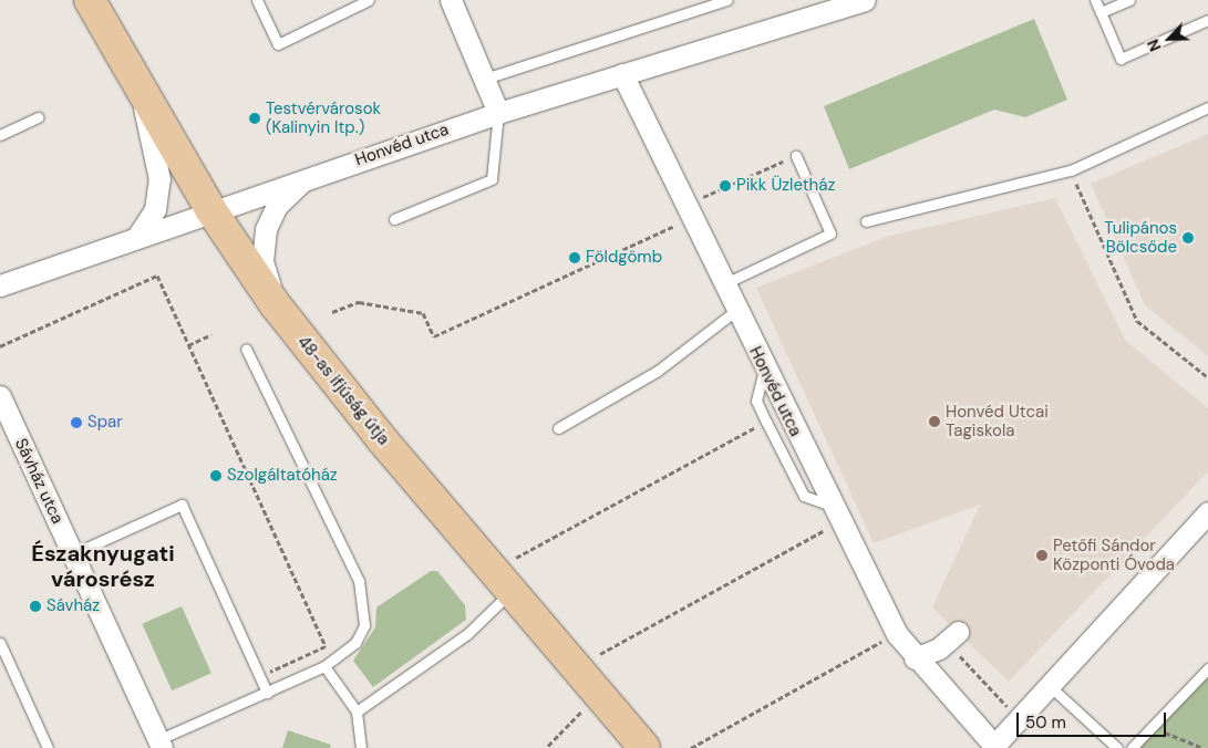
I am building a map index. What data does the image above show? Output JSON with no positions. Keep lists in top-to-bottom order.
{
  "streets": {
    "main road": ["48-as ifjúság útja"],
    "street": ["Honvéd utca", "Sávház utca"]
  },
  "crossings": [
    ["Honvéd utca", "48-as ifjúság útja"]
  ],
  "districts": ["Északnyugati városrész"],
  "places": [
    "Testvérvárosok (Kalinyin ltp.)",
    "Pikk Üzletház",
    "Tulipános Bölcsőde",
    "Földgömb",
    "Honvéd Utcai Tagiskola",
    "Spar",
    "Szolgáltatóház",
    "Petőfi Sándor Központi Óvoda",
    "Sávház"
  ],
  "scale_bar": "50 m",
  "north": "bottom left"
}
